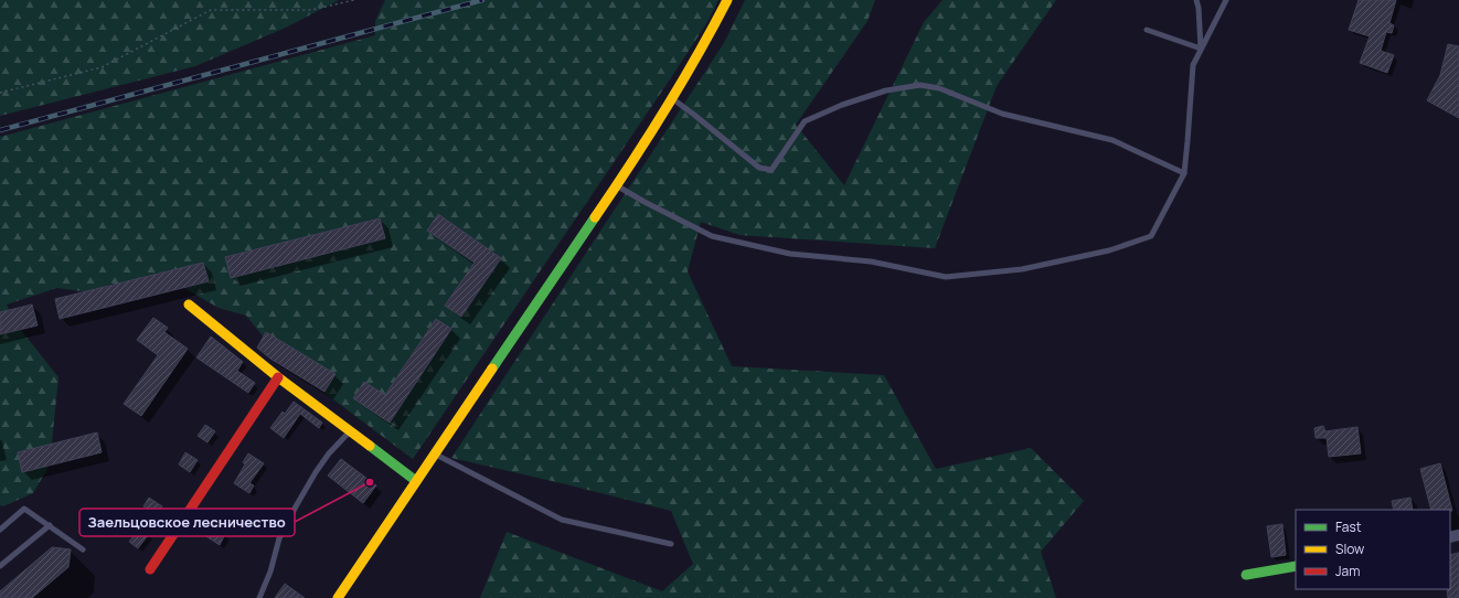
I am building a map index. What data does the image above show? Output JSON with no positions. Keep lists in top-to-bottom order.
{
  "places": ["Заельцовское лесничество"],
  "legend": ["Fast", "Slow", "Jam"]
}
